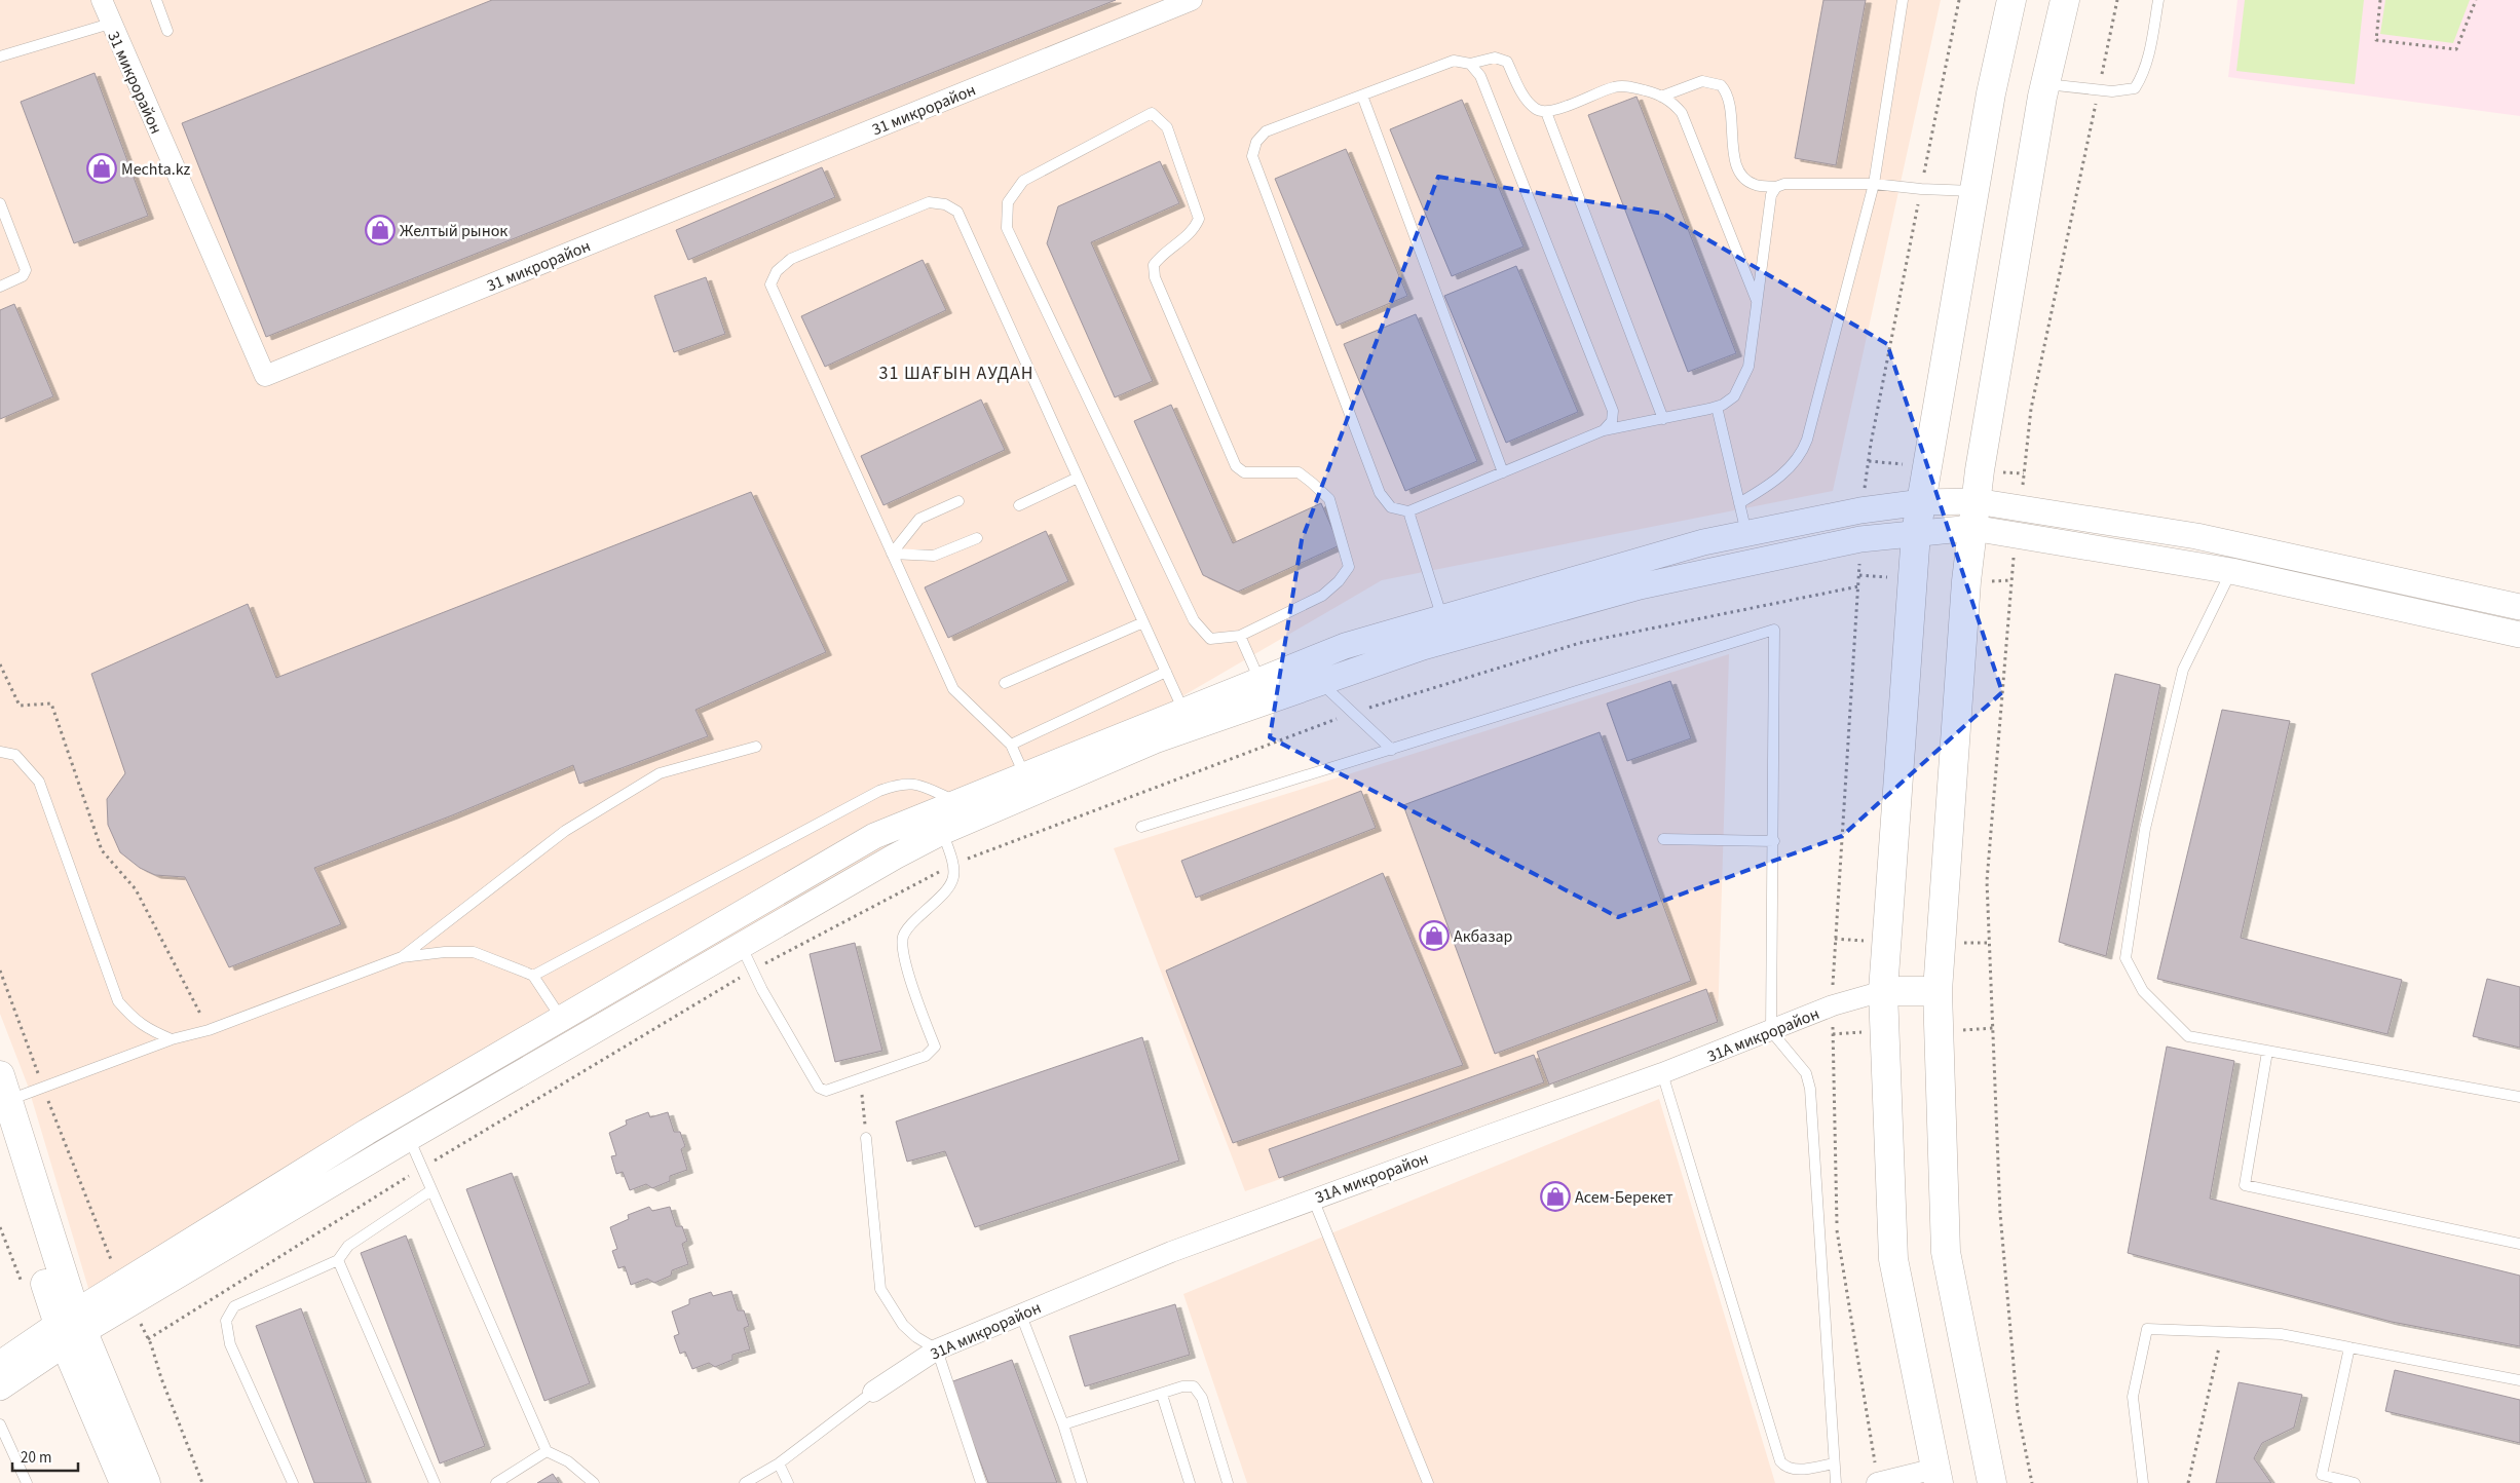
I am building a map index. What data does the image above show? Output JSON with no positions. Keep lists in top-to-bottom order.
{
  "streets": {
    "street": ["31 микрорайон", "31А микрорайон"]
  },
  "districts": ["31 ШАҒЫН АУДАН"],
  "places": {
    "shop": [
      "Mechta.kz",
      "Желтый рынок",
      "Акбазар",
      "Асем-Берекет"
    ]
  },
  "scale_bar": "20 m"
}
